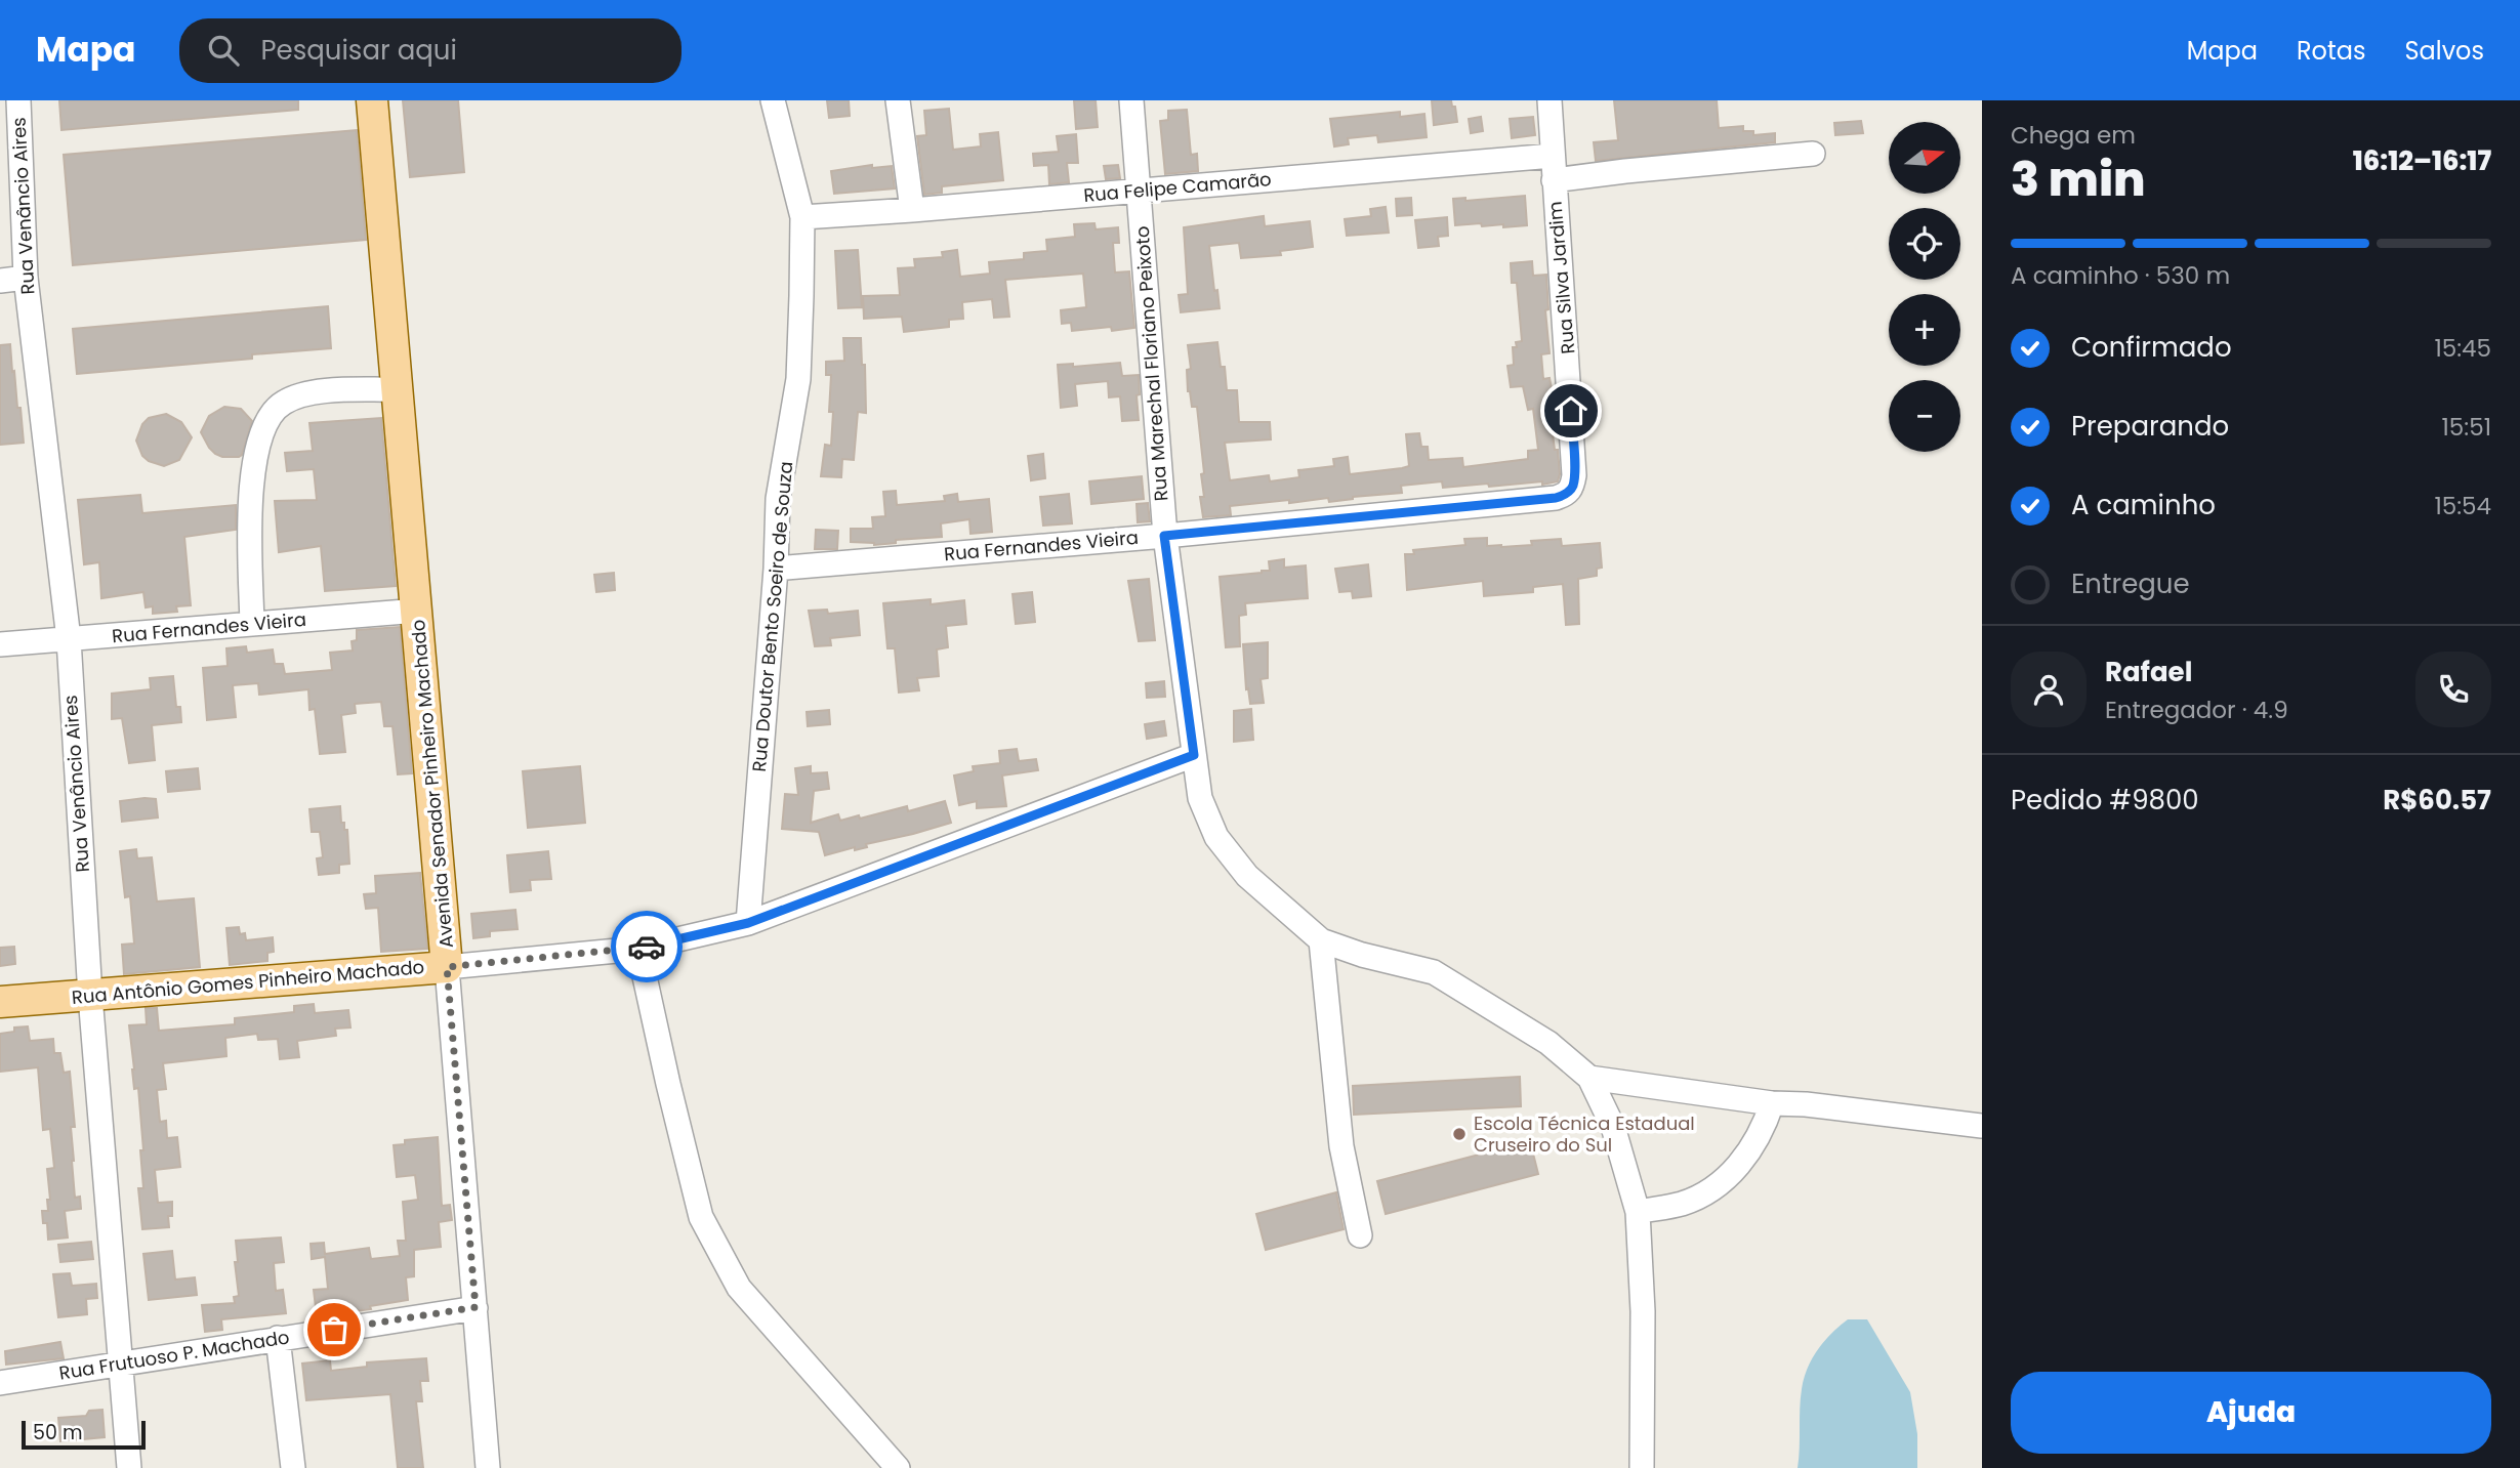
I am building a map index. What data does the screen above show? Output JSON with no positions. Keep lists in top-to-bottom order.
{
  "streets": {
    "main road": ["Avenida Senador Pinheiro Machado", "Rua Antônio Gomes Pinheiro Machado"],
    "street": [
      "Rua Felipe Camarão",
      "Rua Venâncio Aires",
      "Rua Silva Jardim",
      "Rua Marechal Floriano Peixoto",
      "Rua Fernandes Vieira",
      "Rua Doutor Bento Soeiro de Souza",
      "Rua Frutuoso P. Machado"
    ]
  },
  "crossings": [
    ["Rua Felipe Camarão", "Rua Silva Jardim"],
    ["Rua Felipe Camarão", "Rua Marechal Floriano Peixoto"],
    ["Rua Felipe Camarão", "Rua Doutor Bento Soeiro de Souza"],
    ["Rua Venâncio Aires", "Rua Fernandes Vieira"],
    ["Rua Venâncio Aires", "Rua Antônio Gomes Pinheiro Machado"],
    ["Rua Venâncio Aires", "Rua Frutuoso P. Machado"],
    ["Rua Silva Jardim", "Rua Fernandes Vieira"],
    ["Rua Marechal Floriano Peixoto", "Rua Fernandes Vieira"],
    ["Rua Marechal Floriano Peixoto", "Rua Antônio Gomes Pinheiro Machado"],
    ["Rua Fernandes Vieira", "Rua Doutor Bento Soeiro de Souza"],
    ["Rua Fernandes Vieira", "Avenida Senador Pinheiro Machado"],
    ["Rua Doutor Bento Soeiro de Souza", "Rua Antônio Gomes Pinheiro Machado"],
    ["Avenida Senador Pinheiro Machado", "Rua Antônio Gomes Pinheiro Machado"],
    ["Avenida Senador Pinheiro Machado", "Rua Frutuoso P. Machado"]
  ],
  "places": ["Escola Técnica Estadual Cruseiro do Sul"],
  "scale_bar": "50 m",
  "north": "right",
  "page": {
    "header": "Mapa",
    "search": "Pesquisar aqui",
    "nav": ["Mapa", "Rotas", "Salvos"],
    "heading": ["3 min", "Chega em", "16:12–16:17"],
    "panel": [
      "Rafael",
      "Entregador · 4.9",
      "Pedido #9800",
      "R$60.57"
    ],
    "map_buttons": ["+", "−"],
    "bar": "A caminho · 530 m",
    "list": [
      ["Confirmado", "15:45"],
      ["Preparando", "15:51"],
      ["A caminho", "15:54"],
      "Entregue"
    ],
    "buttons": "Ajuda",
    "scale": "50 m"
  }
}
